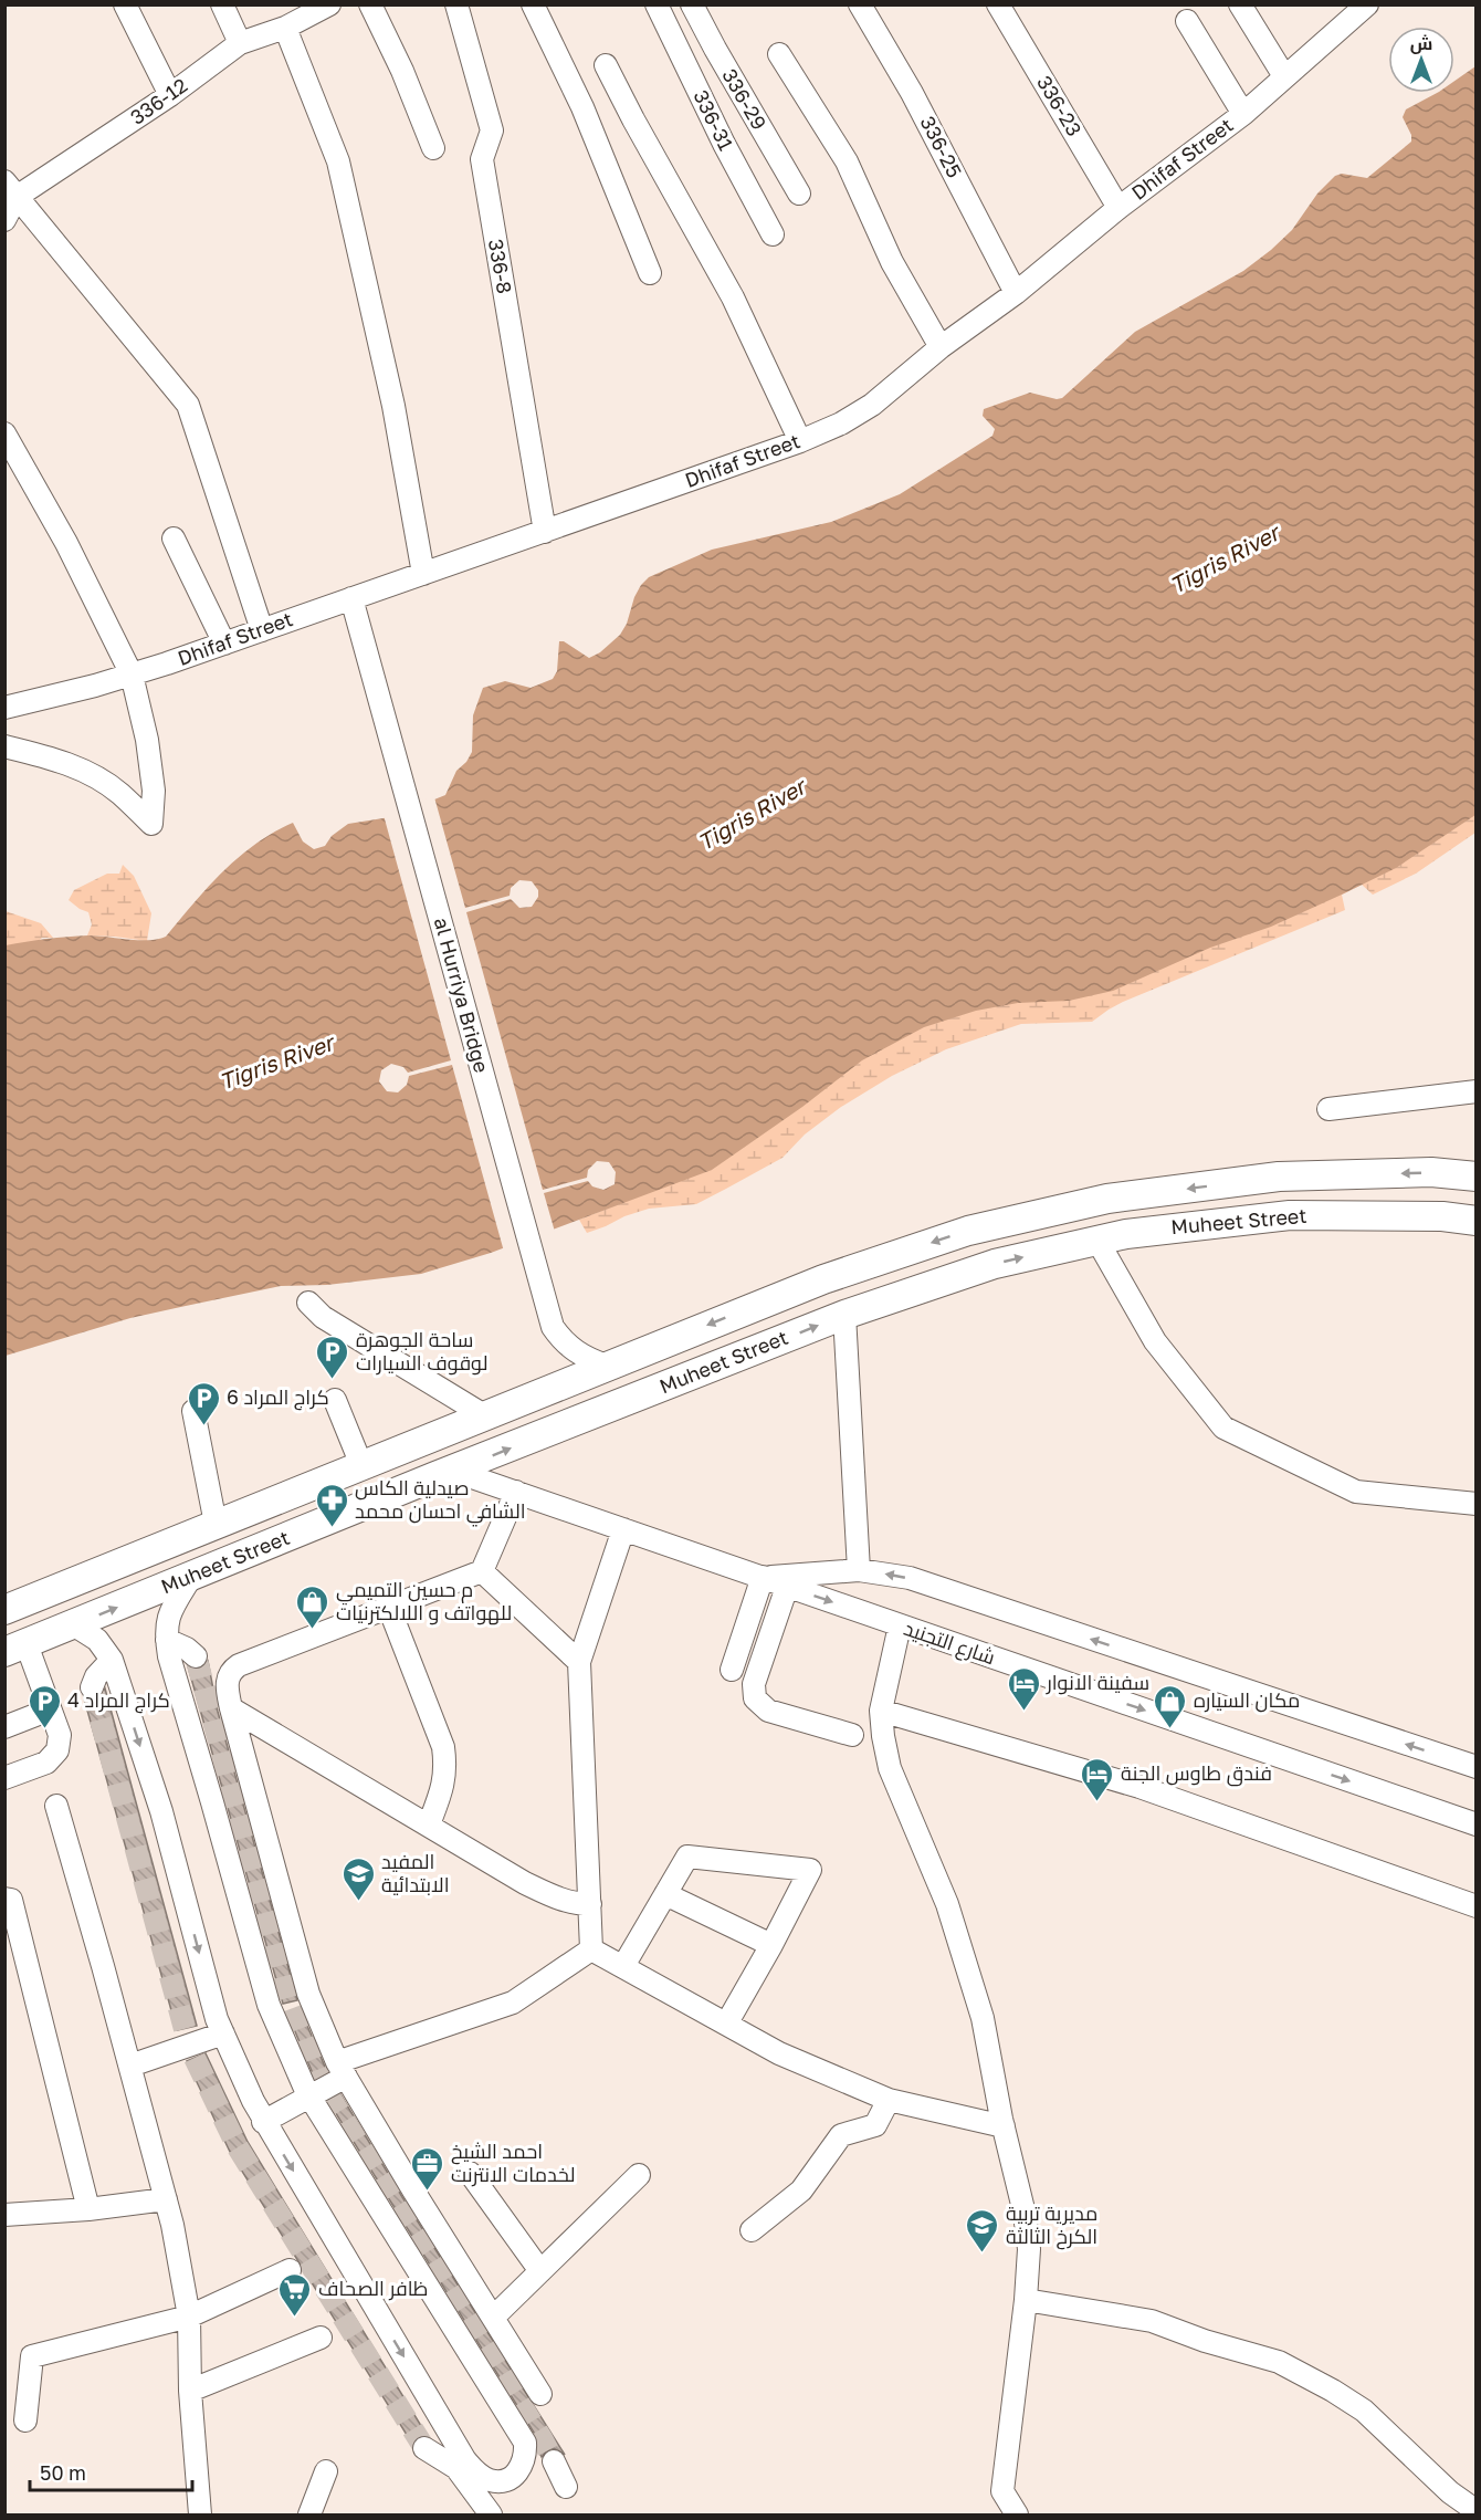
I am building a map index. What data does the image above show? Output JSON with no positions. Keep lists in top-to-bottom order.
{
  "streets": {
    "main road": ["Muheet Street"],
    "street": [
      "336-29",
      "336-12",
      "336-23",
      "336-31",
      "336-25",
      "Dhifaf Street",
      "336-8",
      "al Hurriya Bridge",
      "شارع التجنيد"
    ]
  },
  "crossings": [
    ["336-23", "Dhifaf Street"],
    ["336-25", "Dhifaf Street"],
    ["Dhifaf Street", "336-8"],
    ["Dhifaf Street", "al Hurriya Bridge"],
    ["al Hurriya Bridge", "Muheet Street"],
    ["Muheet Street", "شارع التجنيد"]
  ],
  "water": ["Tigris River"],
  "places": {
    "parking": ["ساحة الجوهرة لوقوف السيارات", "كراج المراد 6", "كراج المراد 4"],
    "pharmacy": ["صيدلية الكاس الشافي احسان محمد"],
    "shop": ["م حسين التميمي للهواتف و اللالكترنيات", "مكان السياره"],
    "hotel": ["سفينة الانوار", "فندق طاوس الجنة"],
    "school or university": ["المفيد الابتدائية", "مديرية تربية الكرخ الثالثة"],
    "office": ["احمد الشيخ لخدمات الانترنت"],
    "supermarket": ["ظافر الصحاف"]
  },
  "scale_bar": "50 m",
  "north": "top"
}
